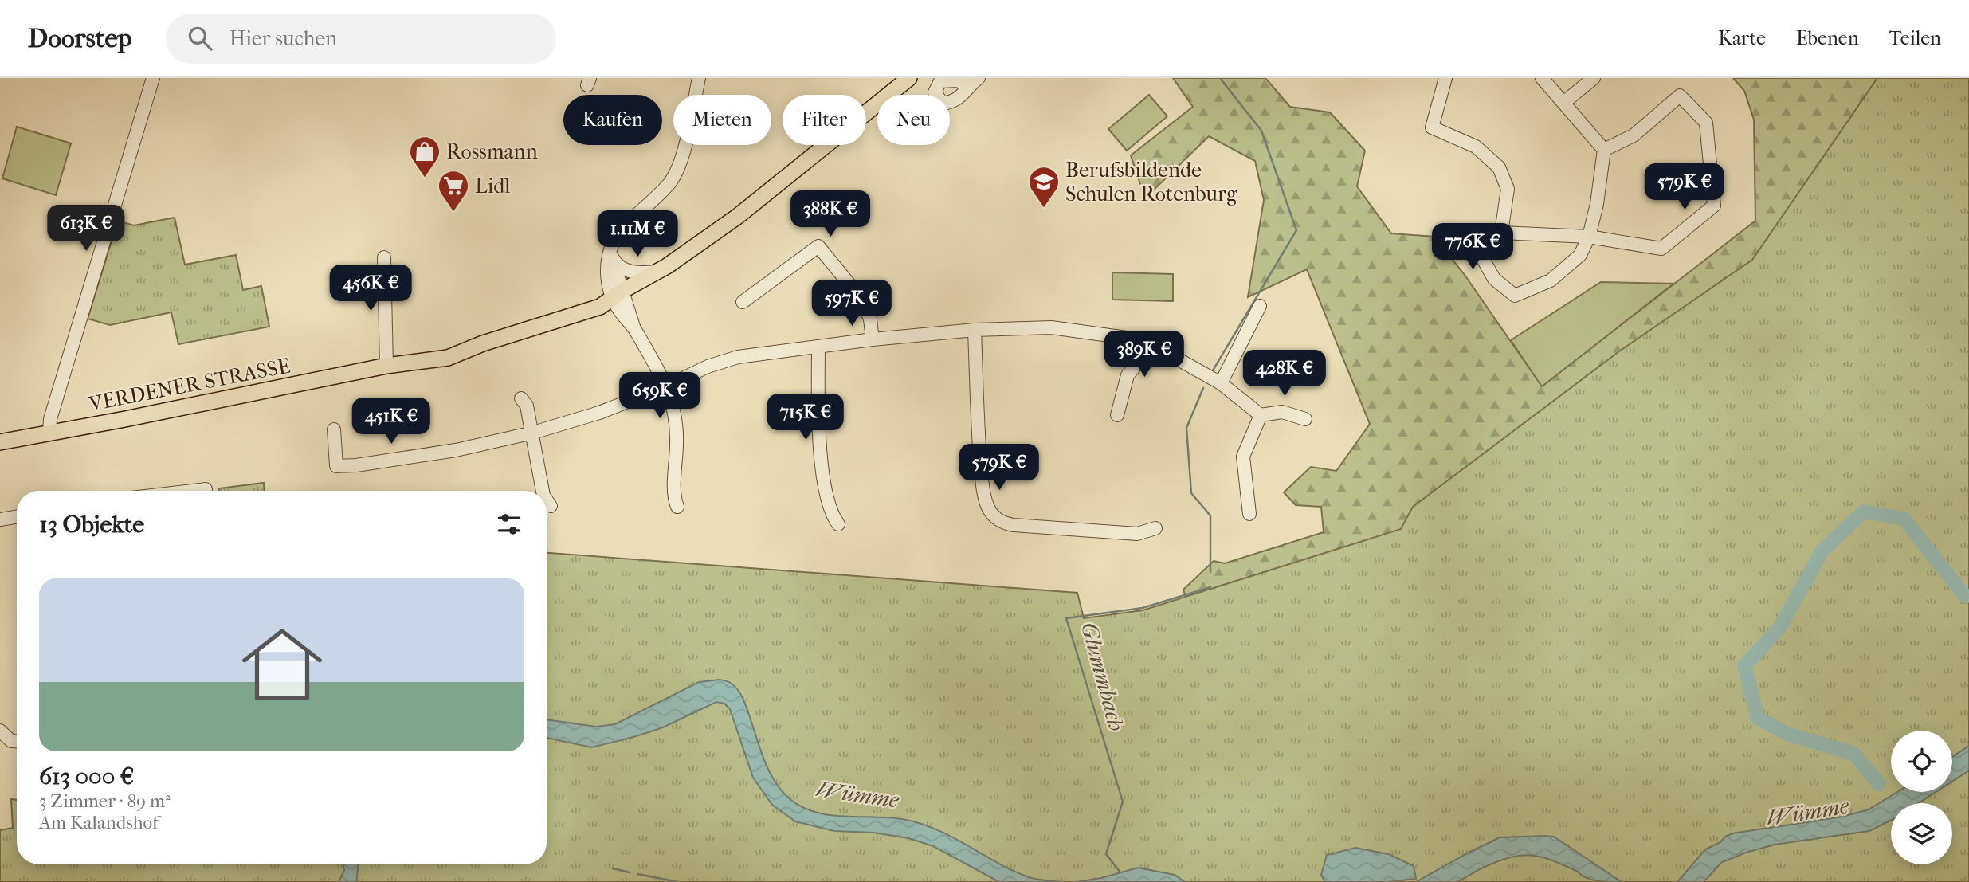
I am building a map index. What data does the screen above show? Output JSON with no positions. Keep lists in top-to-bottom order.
{
  "streets": {
    "main road": ["VERDENER STRASSE"]
  },
  "water": ["Glummbach", "Wümme"],
  "places": {
    "shop": ["Rossmann"],
    "school or university": ["Berufsbildende Schulen Rotenburg"],
    "supermarket": ["Lidl"]
  },
  "page": {
    "header": "Doorstep",
    "search": "Hier suchen",
    "nav": ["Karte", "Ebenen", "Teilen"],
    "chip": [
      "Kaufen",
      "Mieten",
      "Filter",
      "Neu"
    ],
    "price": [
      "579K €",
      "388K €",
      "613K €",
      "1.11M €",
      "776K €",
      "456K €",
      "597K €",
      "389K €",
      "428K €",
      "659K €",
      "715K €",
      "451K €",
      "579K €"
    ],
    "heading": "13 Objekte",
    "list": [
      {
        "name": "613 000 €",
        "note": "3 Zimmer · 89 m² · Am Kalandshof"
      }
    ]
  }
}
